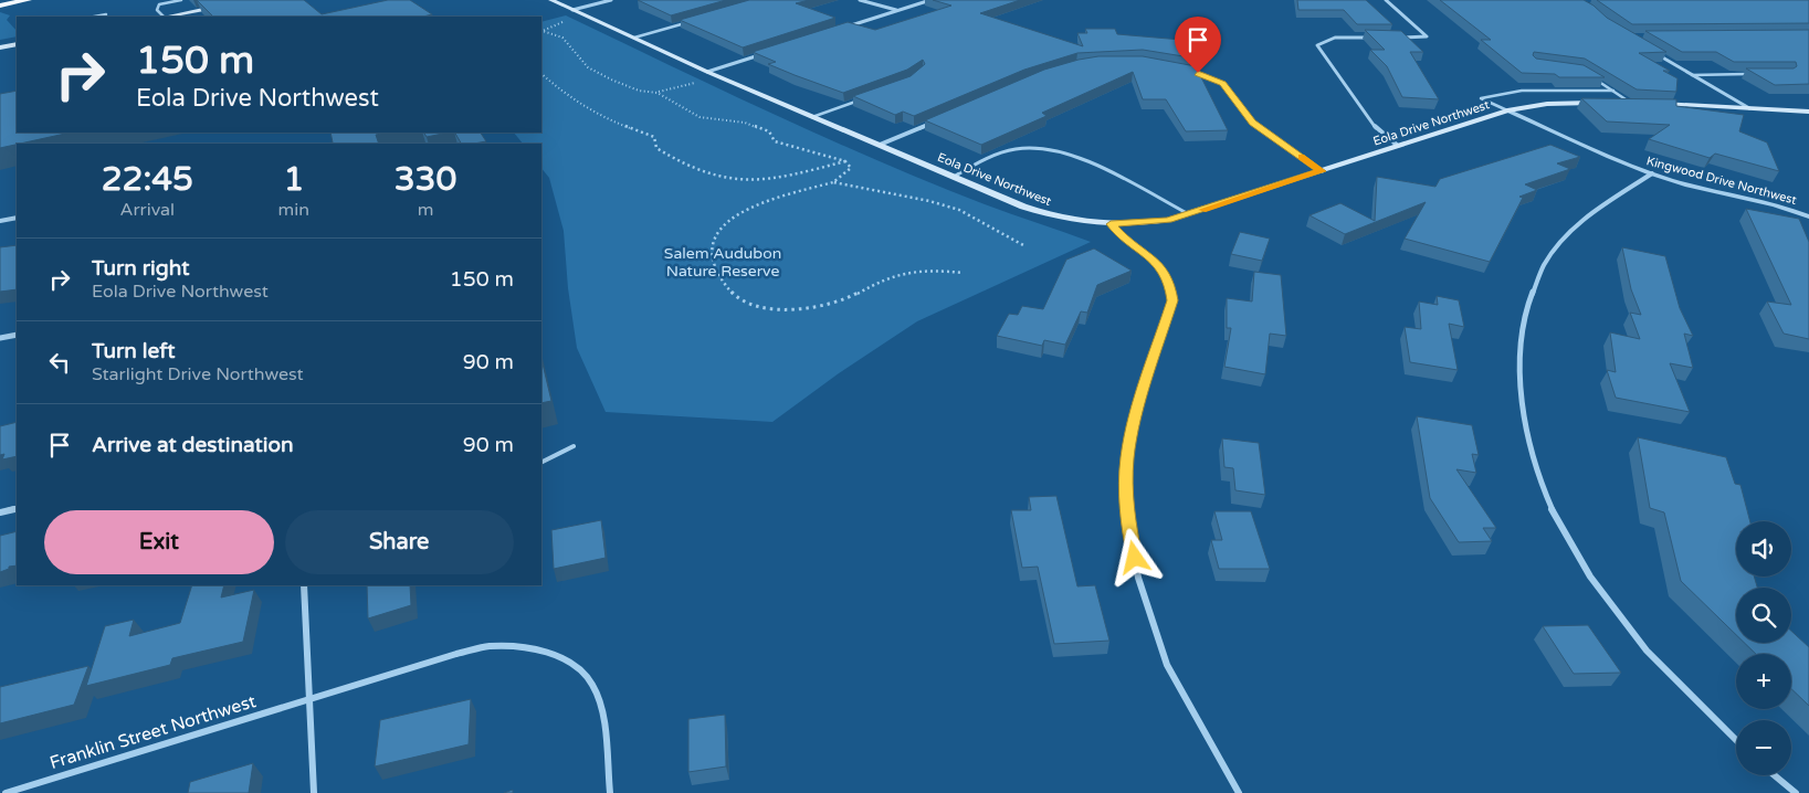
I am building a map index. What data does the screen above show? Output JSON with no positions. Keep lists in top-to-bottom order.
{
  "streets": {
    "main road": ["Eola Drive Northwest"],
    "street": ["Kingwood Drive Northwest", "Franklin Street Northwest"]
  },
  "crossings": [
    ["Eola Drive Northwest", "Kingwood Drive Northwest"]
  ],
  "parks": ["Salem Audubon Nature Reserve"],
  "page": {
    "turn": ["150 m", "Eola Drive Northwest"],
    "eta": [
      "22:45",
      "Arrival",
      "1",
      "min",
      "330",
      "m"
    ],
    "list": [
      {
        "name": "Turn right",
        "note": "Eola Drive Northwest",
        "value": "150 m"
      },
      {
        "name": "Turn left",
        "note": "Starlight Drive Northwest",
        "value": "90 m"
      },
      {
        "name": "Arrive at destination",
        "value": "90 m"
      }
    ],
    "buttons": ["Exit", "Share"],
    "map_buttons": ["+", "−"]
  }
}
